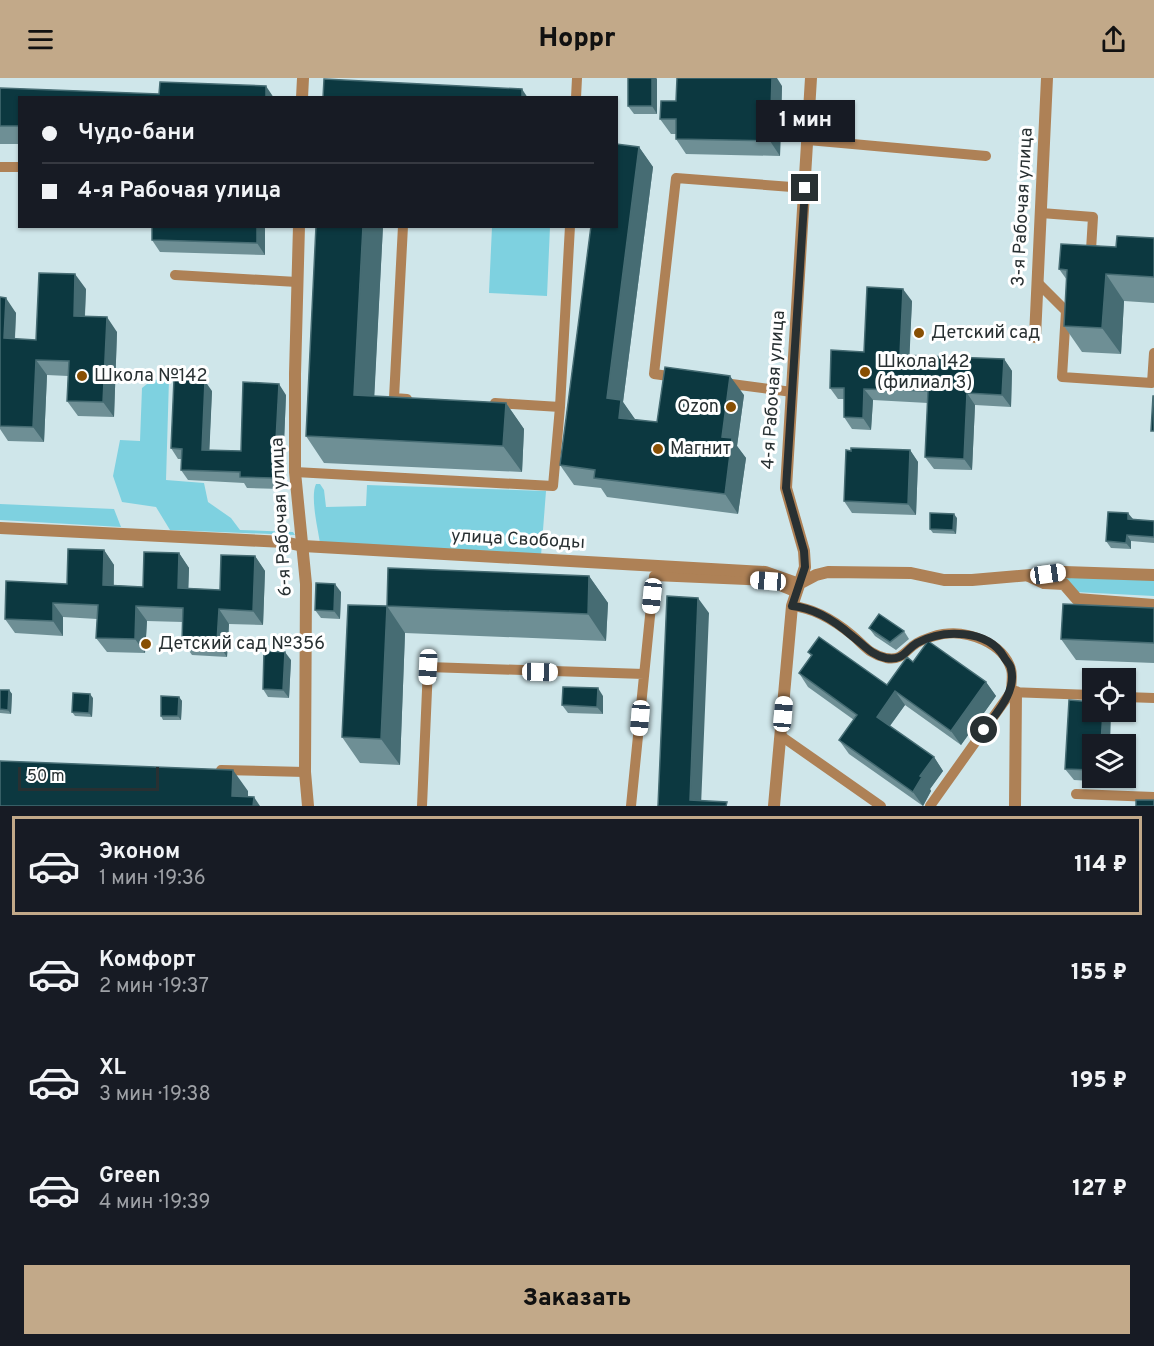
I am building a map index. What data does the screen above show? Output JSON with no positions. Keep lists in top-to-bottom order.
{
  "streets": {
    "street": [
      "3-я Рабочая улица",
      "4-я Рабочая улица",
      "6-я Рабочая улица",
      "улица Свободы"
    ]
  },
  "crossings": [
    ["4-я Рабочая улица", "улица Свободы"],
    ["6-я Рабочая улица", "улица Свободы"]
  ],
  "places": [
    "Детский сад",
    "Школа 142 (филиал 3)",
    "Школа №142",
    "Ozon",
    "Магнит",
    "Детский сад №356"
  ],
  "scale_bar": "50 m",
  "page": {
    "header": "Hoppr",
    "banner": ["Чудо-бани", "4-я Рабочая улица"],
    "bubble": "1 мин",
    "scale": "50 m",
    "list": [
      {
        "name": "Эконом",
        "note": "1 мин · 19:36",
        "value": "114 ₽"
      },
      {
        "name": "Комфорт",
        "note": "2 мин · 19:37",
        "value": "155 ₽"
      },
      {
        "name": "XL",
        "note": "3 мин · 19:38",
        "value": "195 ₽"
      },
      {
        "name": "Green",
        "note": "4 мин · 19:39",
        "value": "127 ₽"
      }
    ],
    "buttons": "Заказать"
  }
}
